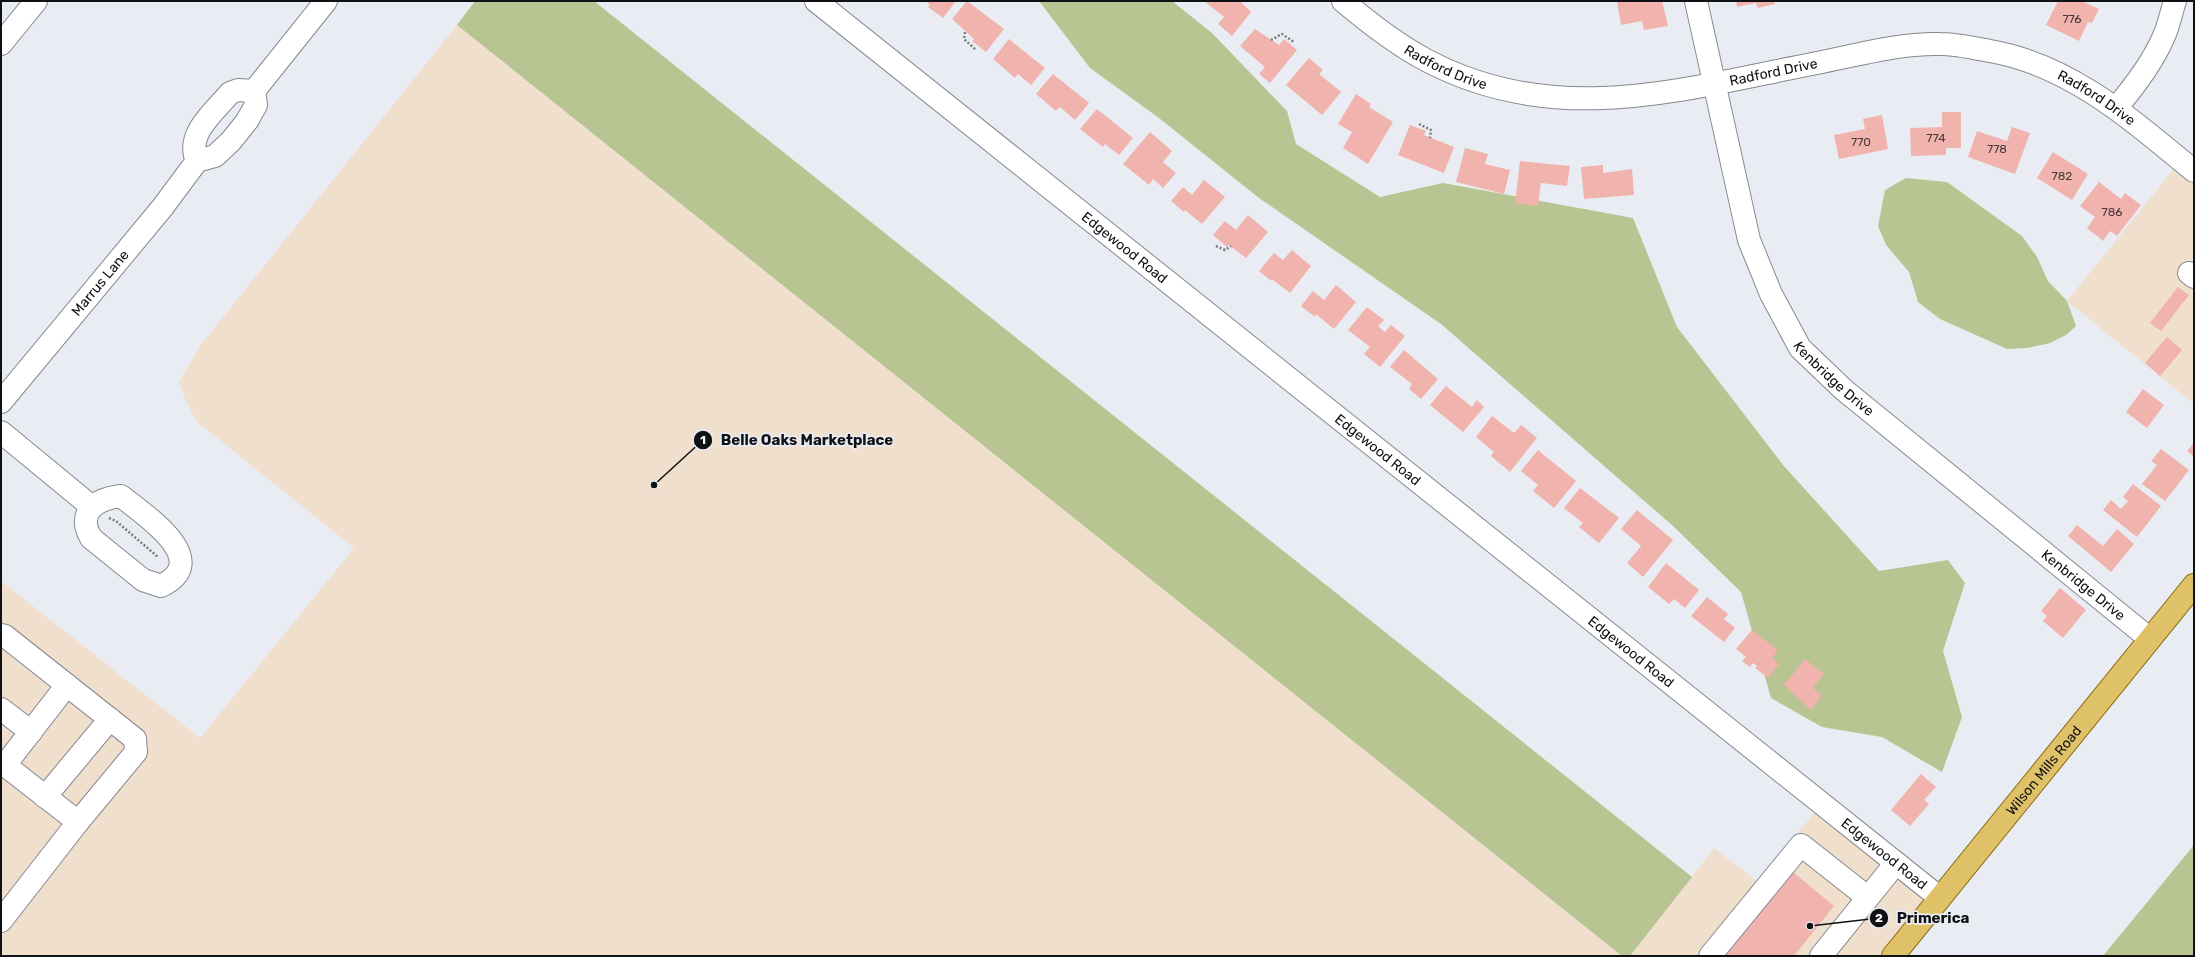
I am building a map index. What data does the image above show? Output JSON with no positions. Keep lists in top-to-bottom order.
{
  "streets": {
    "main road": ["Wilson Mills Road"],
    "street": [
      "Radford Drive",
      "Edgewood Road",
      "Marrus Lane",
      "Kenbridge Drive"
    ]
  },
  "crossings": [
    ["Radford Drive", "Kenbridge Drive"],
    ["Edgewood Road", "Wilson Mills Road"],
    ["Kenbridge Drive", "Wilson Mills Road"]
  ],
  "places": ["Belle Oaks Marketplace", "Primerica"],
  "house_numbers": [
    "776",
    "774",
    "770",
    "778",
    "782",
    "786"
  ]
}
